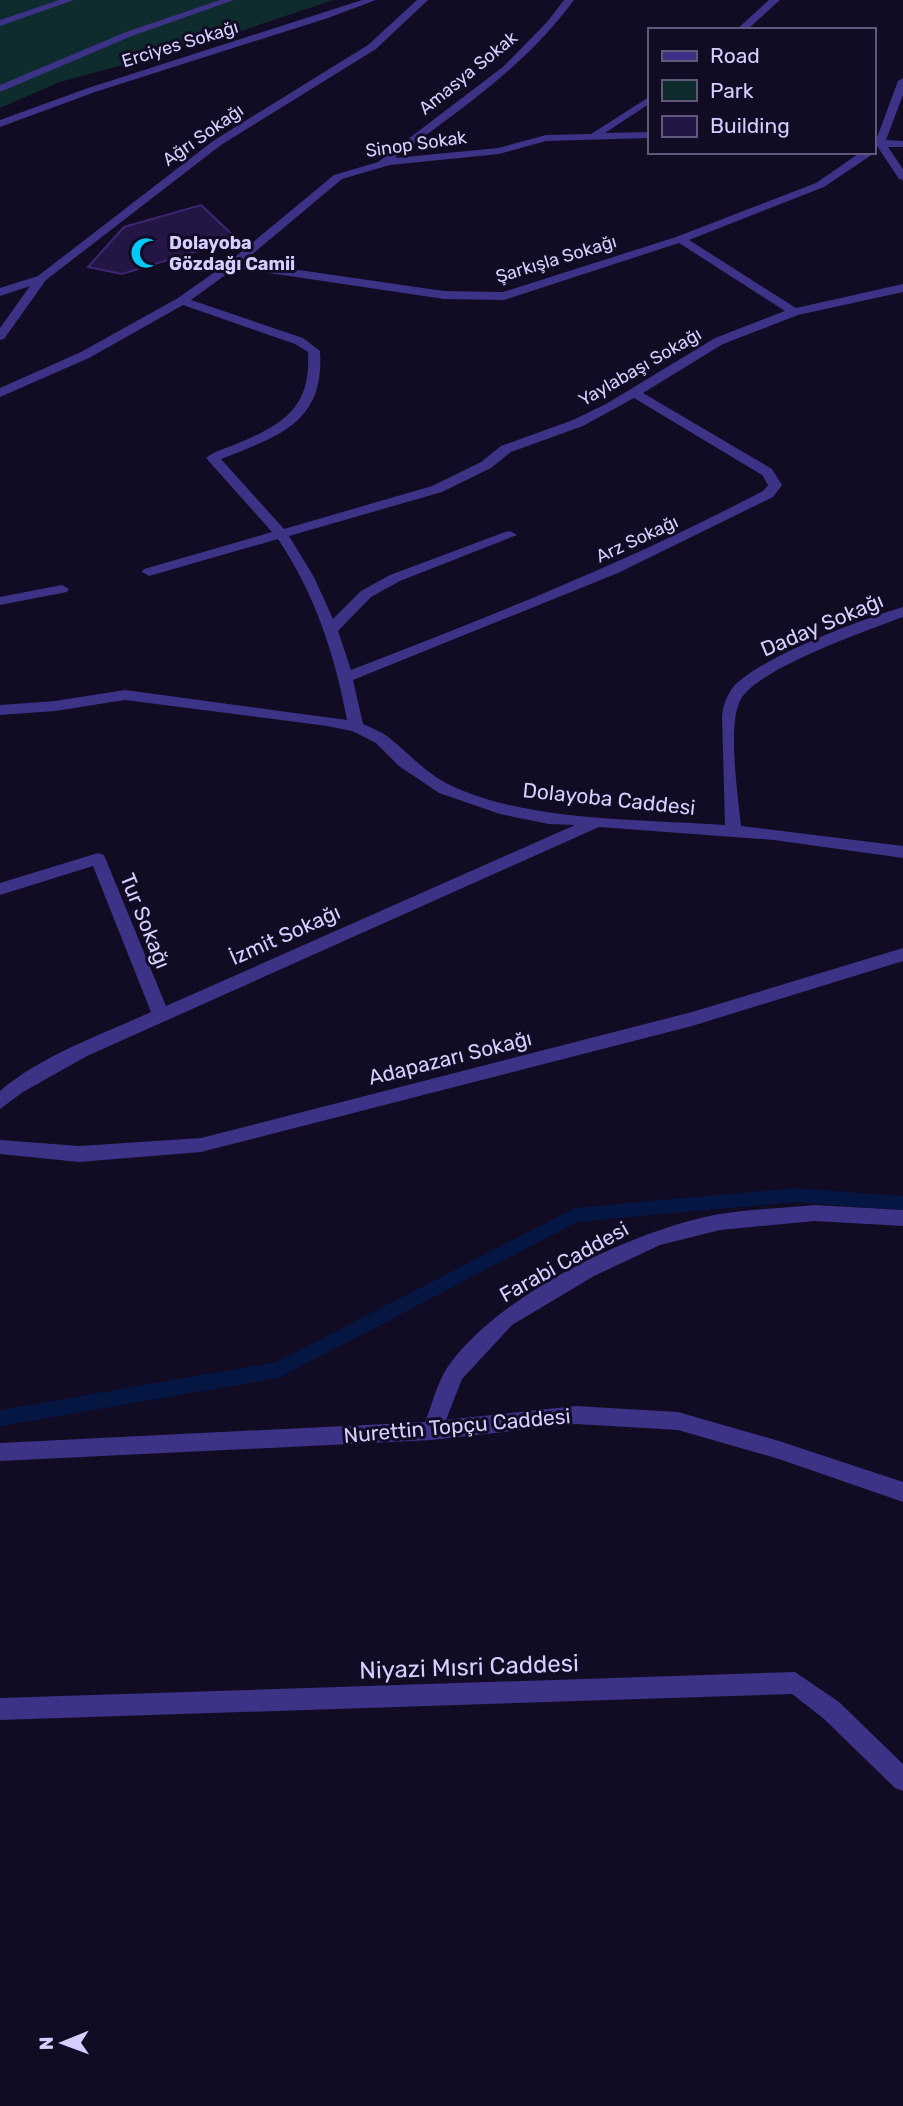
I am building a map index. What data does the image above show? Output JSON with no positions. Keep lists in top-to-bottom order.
{
  "streets": {
    "street": [
      "Erciyes Sokağı",
      "Amasya Sokak",
      "Ağrı Sokağı",
      "Sinop Sokak",
      "Şarkışla Sokağı",
      "Yaylabaşı Sokağı",
      "Arz Sokağı",
      "Daday Sokağı",
      "Dolayoba Caddesi",
      "Tur Sokağı",
      "İzmit Sokağı",
      "Adapazarı Sokağı",
      "Farabi Caddesi",
      "Nurettin Topçu Caddesi",
      "Niyazi Mısri Caddesi"
    ]
  },
  "crossings": [
    ["Amasya Sokak", "Sinop Sokak"],
    ["Sinop Sokak", "Şarkışla Sokağı"],
    ["Yaylabaşı Sokağı", "Arz Sokağı"],
    ["Daday Sokağı", "Dolayoba Caddesi"],
    ["Dolayoba Caddesi", "İzmit Sokağı"],
    ["Tur Sokağı", "İzmit Sokağı"],
    ["Farabi Caddesi", "Nurettin Topçu Caddesi"]
  ],
  "places": {
    "mosque": ["Dolayoba Gözdağı Camii"]
  },
  "legend": ["Road", "Park", "Building"],
  "north": "left"
}
